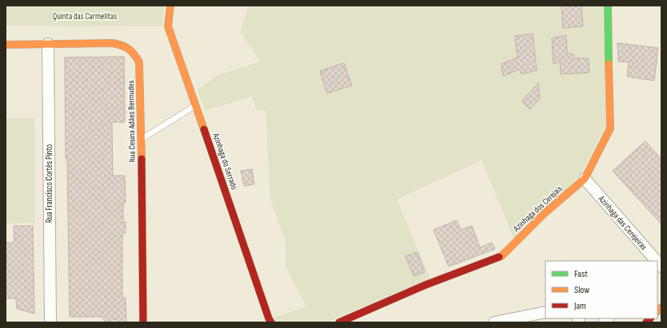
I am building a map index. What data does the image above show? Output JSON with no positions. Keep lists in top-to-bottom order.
{
  "streets": {
    "street": [
      "Rua Cesina Adães Bermudes",
      "Azinhaga do Serrado",
      "Rua Francisco Cortês Pinto",
      "Azinhaga dos Cerejais",
      "Azinhaga das Cerejeiras"
    ]
  },
  "crossings": [
    ["Rua Cesina Adães Bermudes", "Rua Francisco Cortês Pinto"],
    ["Azinhaga dos Cerejais", "Azinhaga das Cerejeiras"]
  ],
  "parks": ["Quinta das Carmelitas"],
  "legend": ["Fast", "Slow", "Jam"]
}
